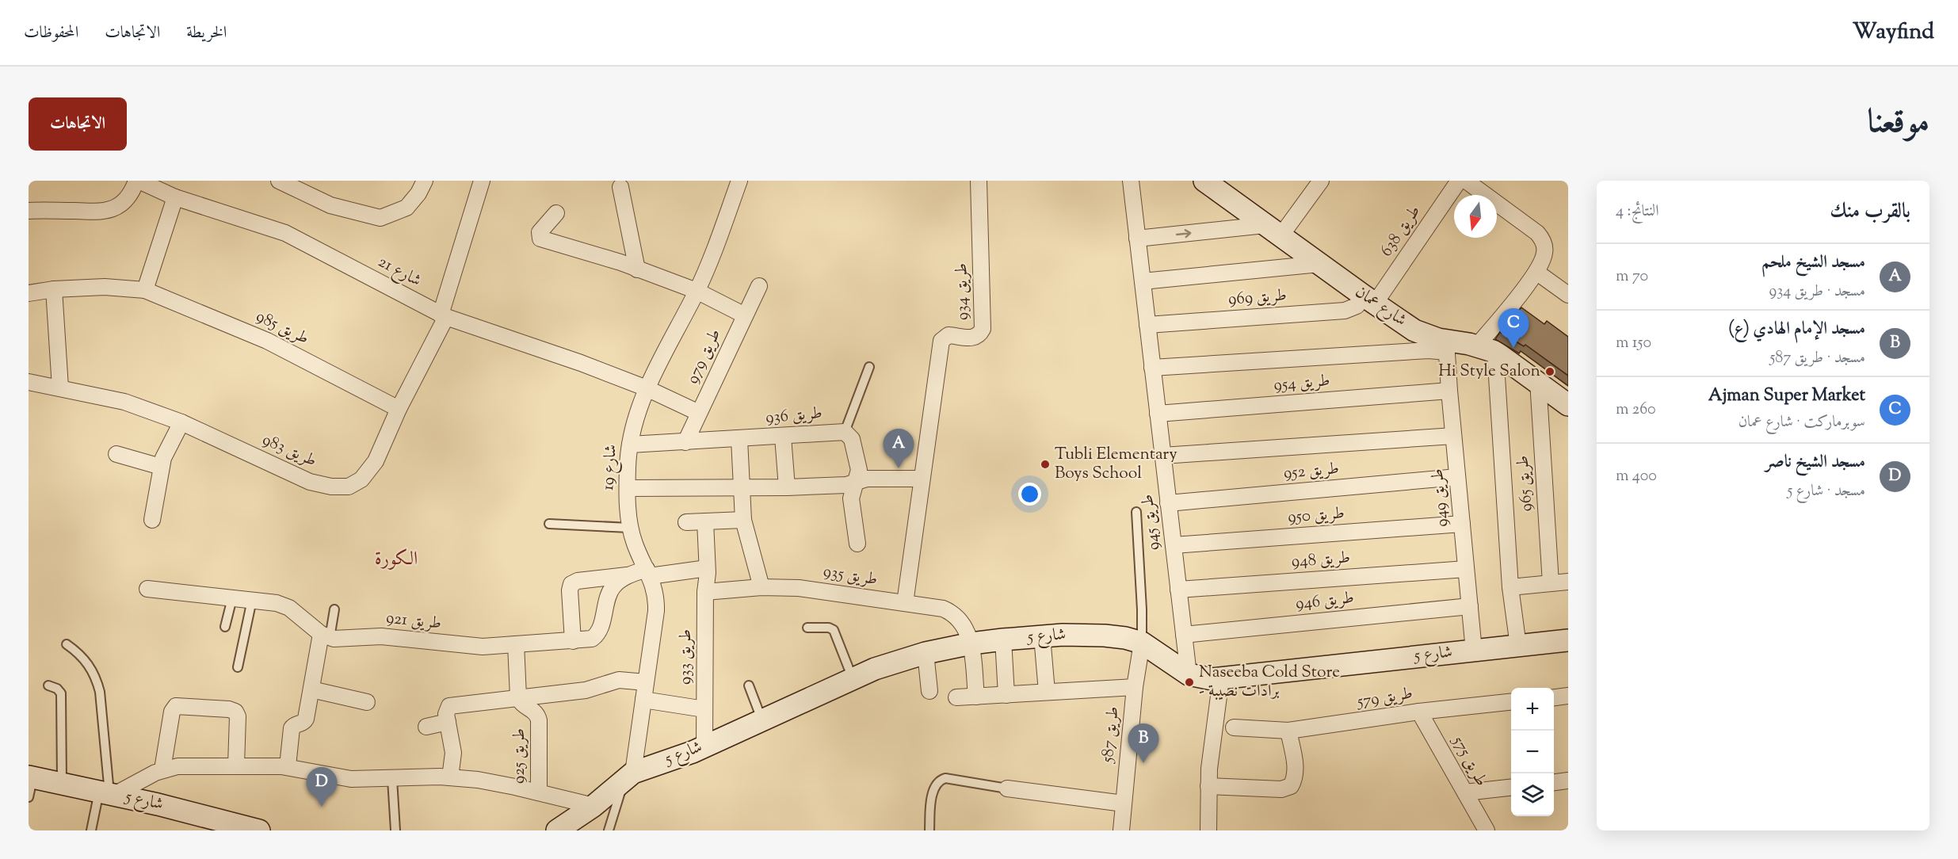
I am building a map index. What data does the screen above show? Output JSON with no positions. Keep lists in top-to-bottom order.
{
  "streets": {
    "street": [
      "طريق 638",
      "شارع 21",
      "طريق 934",
      "طريق 969",
      "شارع عمان",
      "طريق 985",
      "طريق 979",
      "طريق 954",
      "طريق 936",
      "طريق 983",
      "شارع 19",
      "طريق 952",
      "طريق 965",
      "طريق 949",
      "طريق 950",
      "طريق 945",
      "طريق 948",
      "طريق 935",
      "طريق 946",
      "طريق 921",
      "شارع 5",
      "طريق 933",
      "طريق 579",
      "طريق 587",
      "طريق 925",
      "طريق 575"
    ]
  },
  "crossings": [
    ["طريق 638", "طريق 969"],
    ["طريق 638", "شارع عمان"],
    ["شارع 21", "طريق 979"],
    ["شارع 21", "طريق 983"],
    ["شارع 21", "شارع 19"],
    ["طريق 934", "طريق 935"],
    ["طريق 969", "شارع عمان"],
    ["طريق 969", "طريق 945"],
    ["شارع عمان", "طريق 965"],
    ["شارع عمان", "طريق 949"],
    ["طريق 985", "طريق 983"],
    ["طريق 979", "طريق 936"],
    ["طريق 954", "طريق 949"],
    ["طريق 954", "طريق 945"],
    ["طريق 936", "شارع 19"],
    ["شارع 19", "طريق 921"],
    ["شارع 19", "شارع 5"],
    ["طريق 952", "طريق 949"],
    ["طريق 952", "طريق 945"],
    ["طريق 949", "طريق 950"],
    ["طريق 949", "طريق 948"],
    ["طريق 949", "طريق 946"],
    ["طريق 949", "شارع 5"],
    ["طريق 950", "طريق 945"],
    ["طريق 945", "طريق 948"],
    ["طريق 945", "طريق 946"],
    ["طريق 945", "شارع 5"],
    ["طريق 935", "شارع 5"],
    ["طريق 935", "طريق 933"],
    ["شارع 5", "طريق 933"],
    ["شارع 5", "طريق 587"],
    ["طريق 579", "طريق 575"]
  ],
  "districts": ["الكورة"],
  "places": ["Hi Style Salon", "Tubli Elementary Boys School", "Naseeba Cold Store - برادات نصيبة"],
  "north": "bottom",
  "page": {
    "header": "Wayfind",
    "nav": ["الخريطة", "الاتجاهات", "المحفوظات"],
    "title": "موقعنا",
    "buttons": "الاتجاهات",
    "heading": ["بالقرب منك", "النتائج: 4"],
    "list": [
      {
        "mark": "A",
        "name": "مسجد الشيخ ملحم",
        "note": "مسجد · طريق 934",
        "value": "70 m"
      },
      {
        "mark": "B",
        "name": "مسجد الإمام الهادي (ع)",
        "note": "مسجد · طريق 587",
        "value": "150 m"
      },
      {
        "mark": "C",
        "name": "Ajman Super Market",
        "note": "سوبرماركت · شارع عمان",
        "value": "260 m"
      },
      {
        "mark": "D",
        "name": "مسجد الشيخ ناصر",
        "note": "مسجد · شارع 5",
        "value": "400 m"
      }
    ],
    "pins": [
      "C",
      "A",
      "B",
      "D"
    ],
    "map_buttons": ["+", "−"]
  }
}
